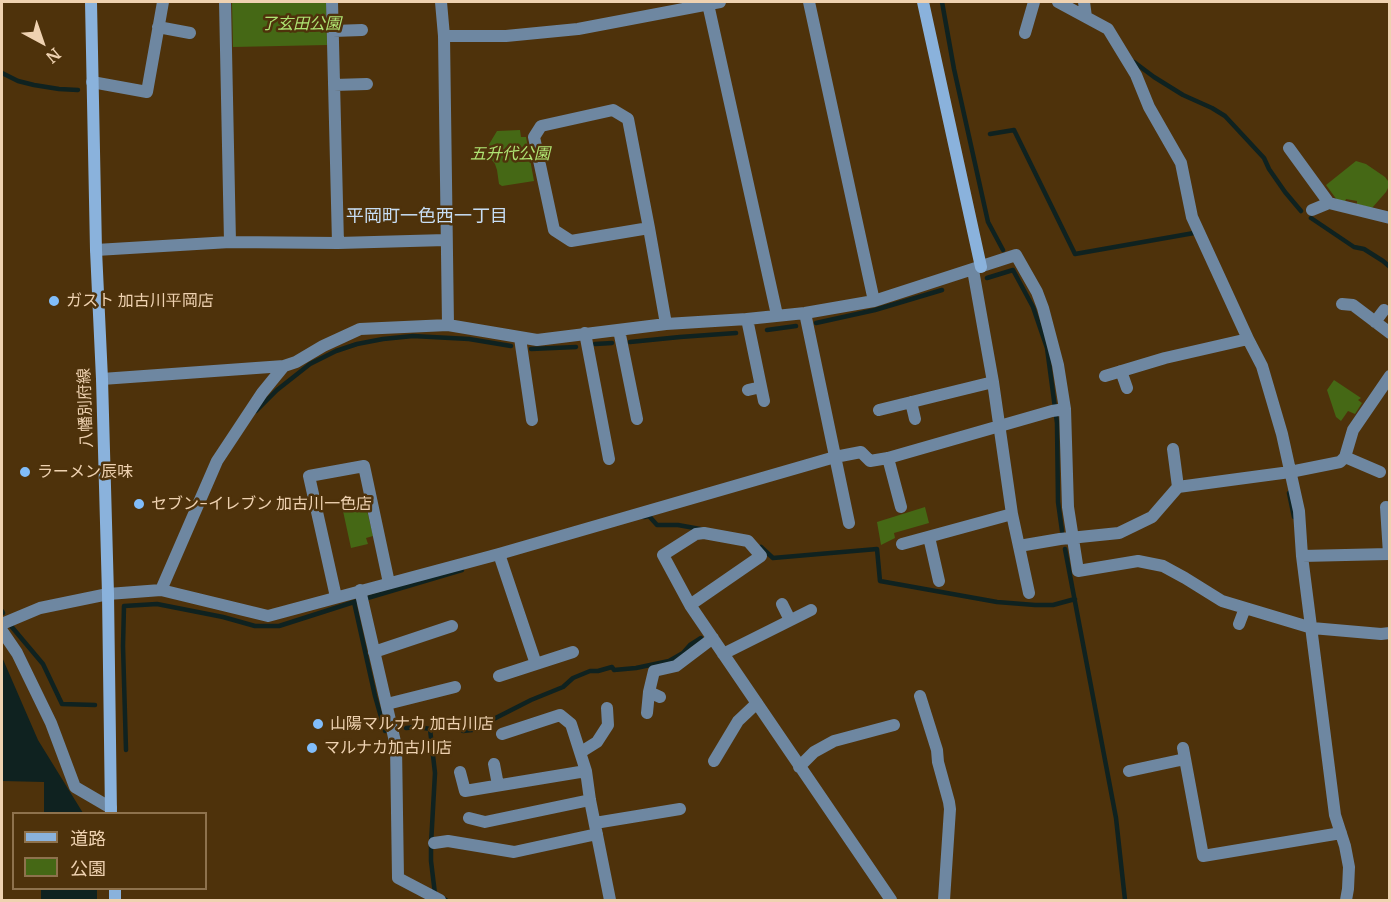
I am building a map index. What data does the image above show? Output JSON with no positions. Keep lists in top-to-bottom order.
{
  "streets": {
    "main road": ["八幡別府線"]
  },
  "districts": ["平岡町一色西一丁目"],
  "parks": ["了玄田公園", "五升代公園"],
  "places": [
    "ガスト 加古川平岡店",
    "ラーメン辰味",
    "セブン-イレブン 加古川一色店",
    "山陽マルナカ 加古川店",
    "マルナカ加古川店"
  ],
  "legend": ["道路", "公園"],
  "north": "bottom right"
}
